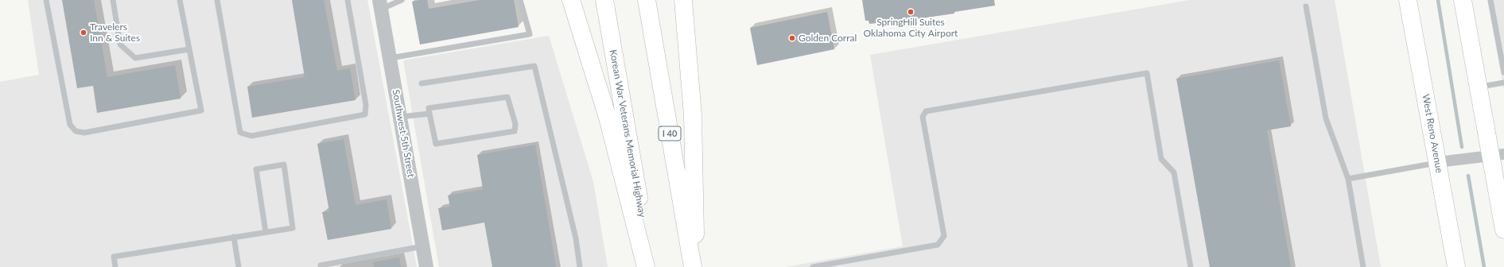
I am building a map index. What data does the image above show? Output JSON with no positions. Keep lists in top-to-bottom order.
{
  "streets": {
    "main road": ["Korean War Veterans Memorial Highway", "I 40", "West Reno Avenue"],
    "street": ["Southwest 5th Street"]
  },
  "places": ["SpringHill Suites Oklahoma City Airport", "Travelers Inn & Suites", "Golden Corral"]
}
